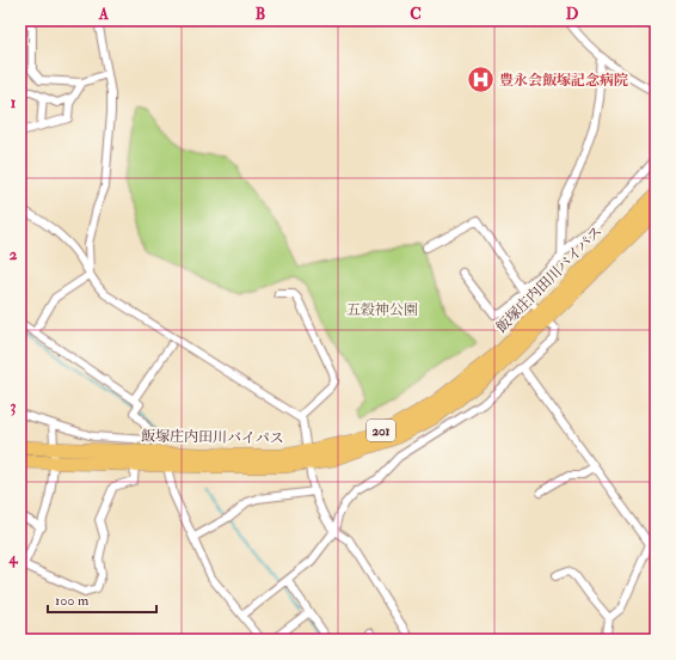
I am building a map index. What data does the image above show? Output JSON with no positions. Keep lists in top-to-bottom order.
{
  "streets": {
    "highway": ["飯塚庄内田川バイパス", "201"]
  },
  "parks": ["五穀神公園"],
  "places": {
    "hospital": ["豊永会飯塚記念病院"]
  },
  "scale_bar": "100 m",
  "grid": {
    "columns": [
      "A",
      "B",
      "C",
      "D"
    ],
    "rows": [
      "1",
      "2",
      "3",
      "4"
    ]
  }
}
